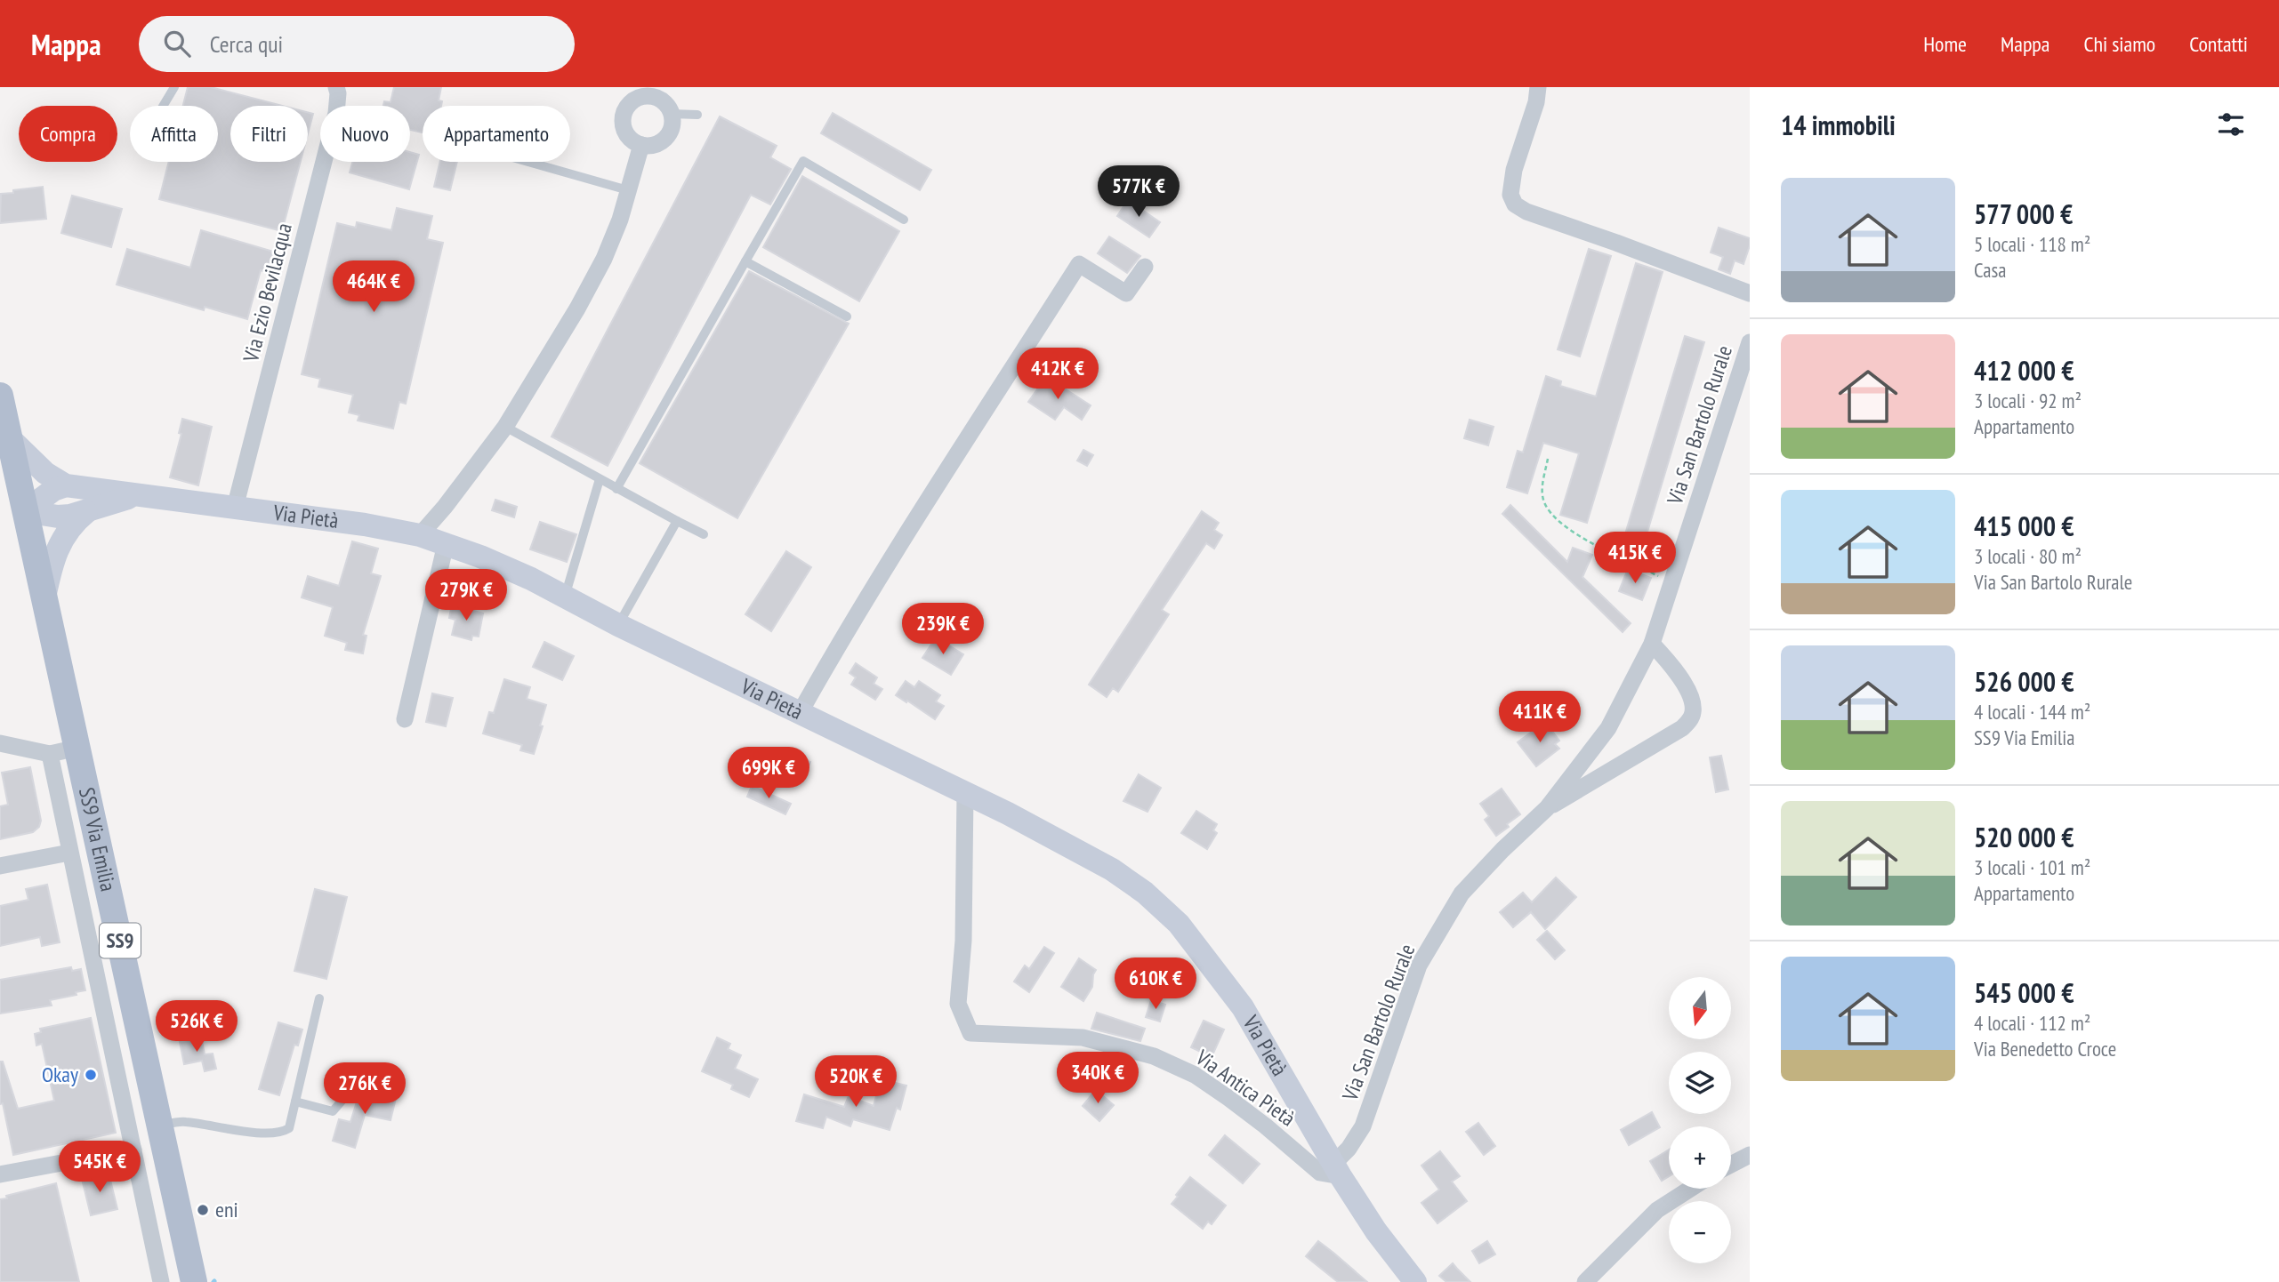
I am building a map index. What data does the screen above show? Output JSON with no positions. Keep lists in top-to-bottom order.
{
  "streets": {
    "main road": ["SS9 Via Emilia", "SS9"],
    "street": [
      "Via Ezio Bevilacqua",
      "Via San Bartolo Rurale",
      "Via Pietà",
      "Via Antica Pietà"
    ]
  },
  "crossings": [
    ["Via Ezio Bevilacqua", "Via Pietà"],
    ["Via San Bartolo Rurale", "Via Pietà"],
    ["Via San Bartolo Rurale", "Via Antica Pietà"],
    ["Via Pietà", "SS9 Via Emilia"],
    ["Via Pietà", "Via Antica Pietà"]
  ],
  "places": ["Okay", "eni"],
  "north": "bottom",
  "page": {
    "header": "Mappa",
    "search": "Cerca qui",
    "nav": [
      "Home",
      "Mappa",
      "Chi siamo",
      "Contatti"
    ],
    "heading": "14 immobili",
    "chip": [
      "Compra",
      "Affitta",
      "Filtri",
      "Nuovo",
      "Appartamento"
    ],
    "list": [
      {
        "name": "577 000 €",
        "note": "5 locali · 118 m² · Casa"
      },
      {
        "name": "412 000 €",
        "note": "3 locali · 92 m² · Appartamento"
      },
      {
        "name": "415 000 €",
        "note": "3 locali · 80 m² · Via San Bartolo Rurale"
      },
      {
        "name": "526 000 €",
        "note": "4 locali · 144 m² · SS9 Via Emilia"
      },
      {
        "name": "520 000 €",
        "note": "3 locali · 101 m² · Appartamento"
      },
      {
        "name": "545 000 €",
        "note": "4 locali · 112 m² · Via Benedetto Croce"
      }
    ],
    "price": [
      "577K €",
      "464K €",
      "412K €",
      "415K €",
      "279K €",
      "239K €",
      "411K €",
      "699K €",
      "610K €",
      "526K €",
      "340K €",
      "520K €",
      "276K €",
      "545K €"
    ],
    "map_buttons": ["+", "−"]
  }
}
